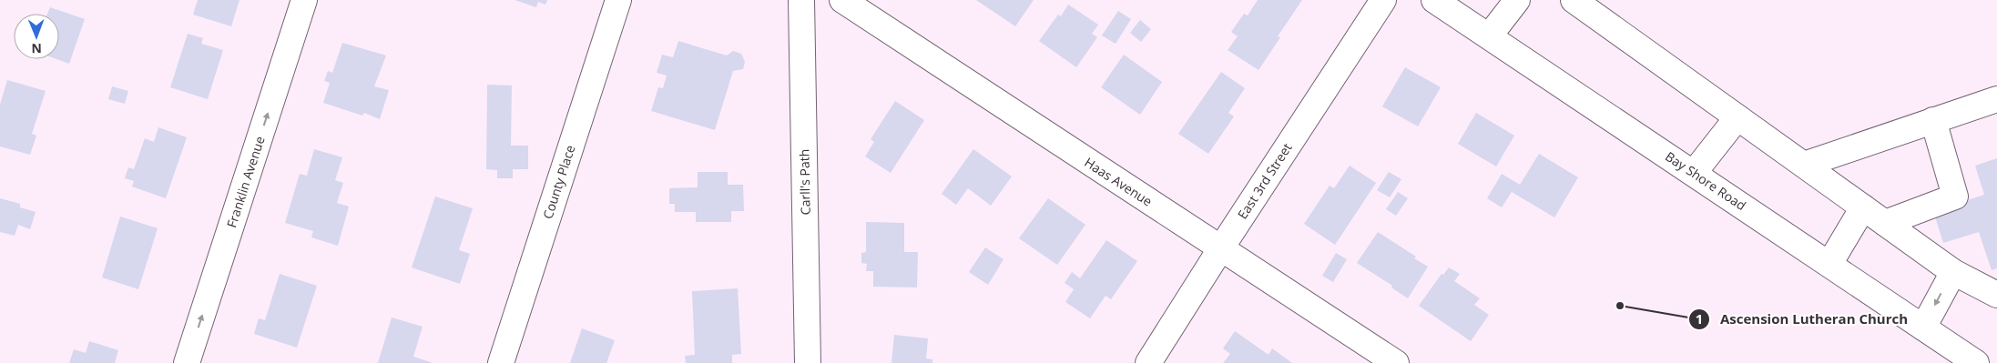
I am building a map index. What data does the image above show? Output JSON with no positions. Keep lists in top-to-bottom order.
{
  "streets": {
    "street": [
      "East 3rd Street",
      "Bay Shore Road",
      "Franklin Avenue",
      "County Place",
      "Carll's Path",
      "Haas Avenue"
    ]
  },
  "crossings": [
    ["East 3rd Street", "Haas Avenue"]
  ],
  "one_way": ["Franklin Avenue"],
  "places": ["Ascension Lutheran Church"],
  "north": "bottom"
}
